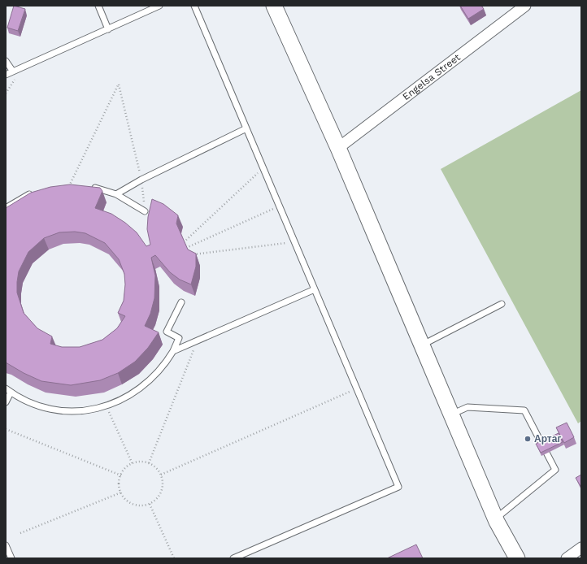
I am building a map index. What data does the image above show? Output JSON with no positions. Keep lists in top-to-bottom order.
{
  "streets": {
    "street": ["Engelsa Street"]
  },
  "places": ["Артаг"]
}
